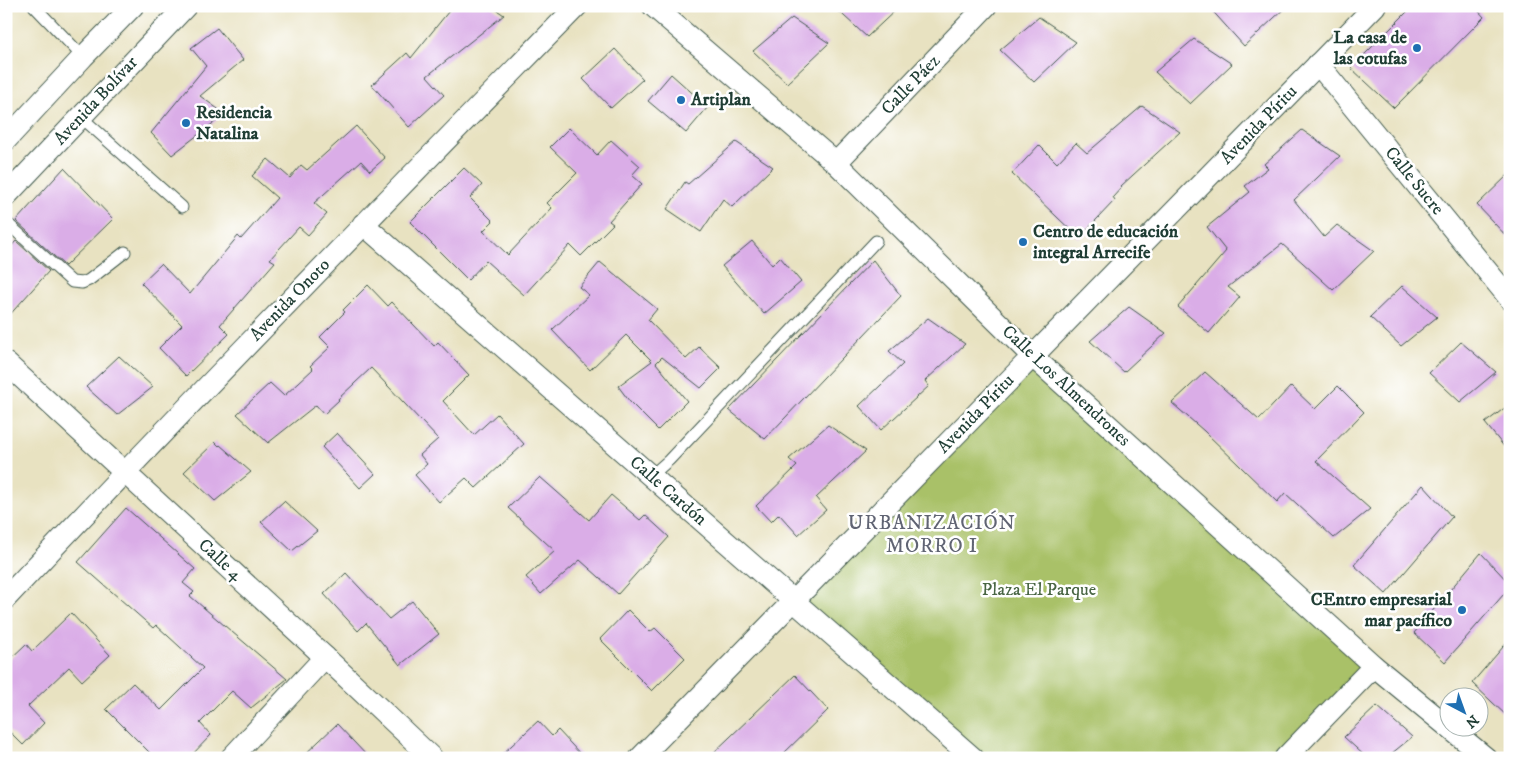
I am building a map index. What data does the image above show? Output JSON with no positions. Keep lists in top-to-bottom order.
{
  "streets": {
    "street": [
      "Calle Páez",
      "Avenida Bolívar",
      "Avenida Píritu",
      "Calle Sucre",
      "Avenida Onoto",
      "Calle Los Almendrones",
      "Calle Cardón",
      "Calle 4"
    ]
  },
  "crossings": [
    ["Calle Páez", "Calle Los Almendrones"],
    ["Avenida Píritu", "Calle Sucre"],
    ["Avenida Píritu", "Calle Los Almendrones"],
    ["Avenida Píritu", "Calle Cardón"],
    ["Avenida Onoto", "Calle Cardón"],
    ["Avenida Onoto", "Calle 4"]
  ],
  "districts": ["URBANIZACIÓN MORRO I"],
  "parks": ["Plaza El Parque"],
  "places": [
    "La casa de las cotufas",
    "Artiplan",
    "Residencia Natalina",
    "Centro de educación integral Arrecife",
    "CEntro empresarial mar pacífico"
  ],
  "north": "bottom right"
}
